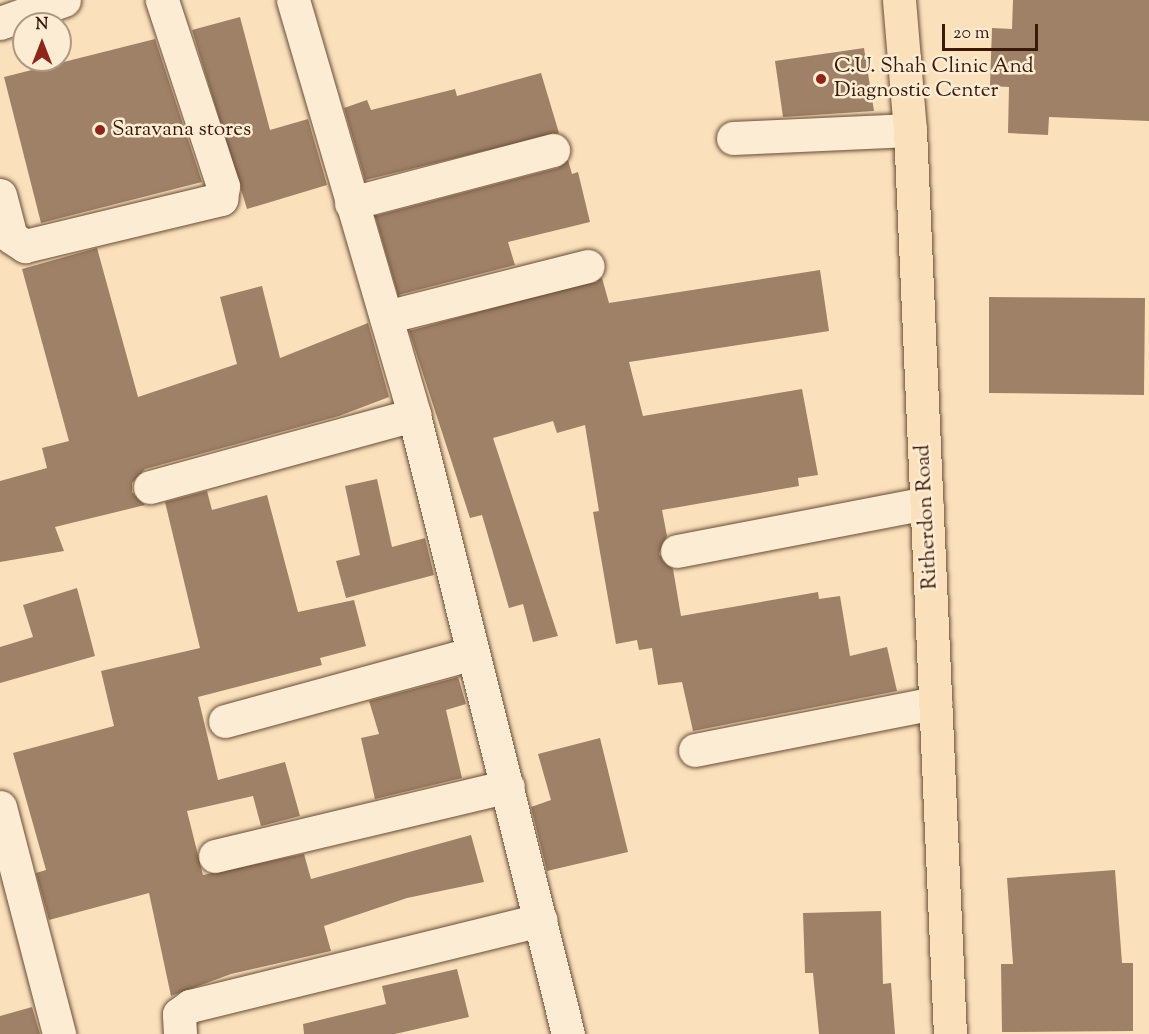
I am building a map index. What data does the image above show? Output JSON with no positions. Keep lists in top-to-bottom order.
{
  "streets": {
    "main road": ["Ritherdon Road"]
  },
  "places": ["C.U. Shah Clinic And Diagnostic Center", "Saravana stores"],
  "scale_bar": "20 m",
  "north": "top"
}
